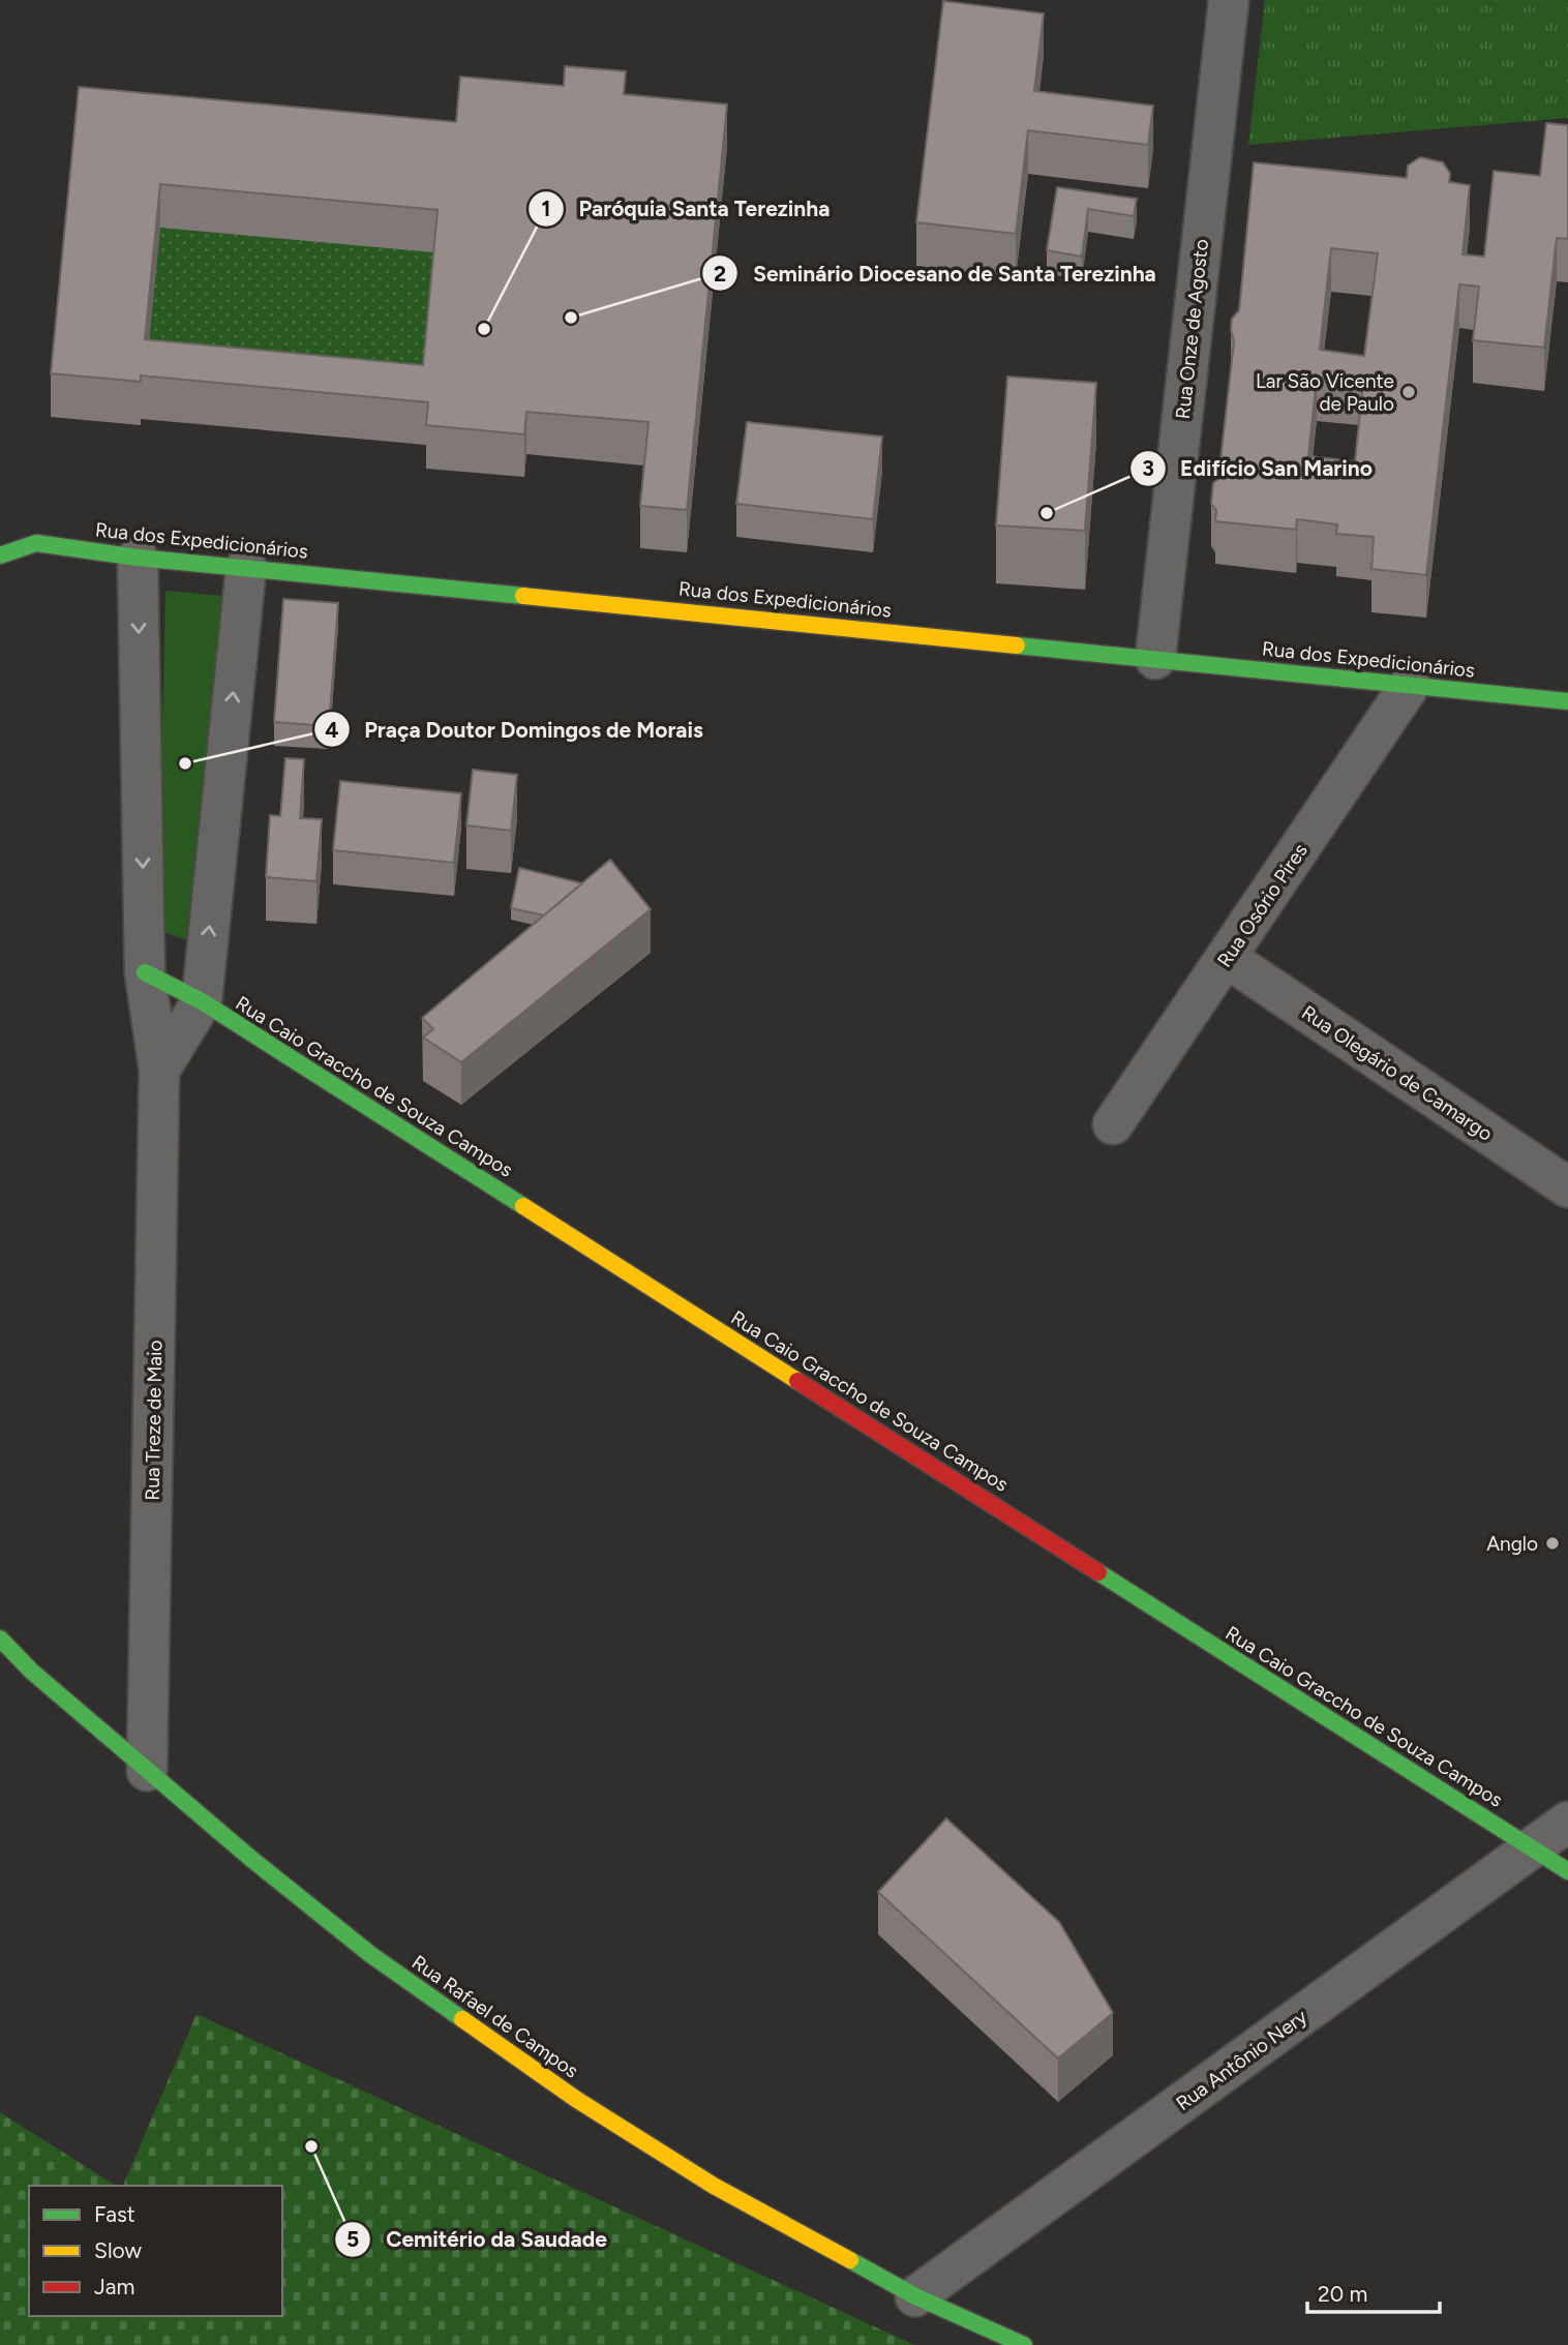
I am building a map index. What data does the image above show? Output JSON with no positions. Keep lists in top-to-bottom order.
{
  "streets": {
    "street": [
      "Rua Onze de Agosto",
      "Rua dos Expedicionários",
      "Rua Osório Pires",
      "Rua Olegário de Camargo",
      "Rua Caio Graccho de Souza Campos",
      "Rua Treze de Maio",
      "Rua Rafael de Campos",
      "Rua Antônio Nery"
    ]
  },
  "crossings": [
    ["Rua Onze de Agosto", "Rua dos Expedicionários"],
    ["Rua dos Expedicionários", "Rua Osório Pires"],
    ["Rua dos Expedicionários", "Rua Treze de Maio"],
    ["Rua Osório Pires", "Rua Olegário de Camargo"],
    ["Rua Caio Graccho de Souza Campos", "Rua Treze de Maio"],
    ["Rua Caio Graccho de Souza Campos", "Rua Antônio Nery"],
    ["Rua Treze de Maio", "Rua Rafael de Campos"],
    ["Rua Rafael de Campos", "Rua Antônio Nery"]
  ],
  "places": [
    "Seminário Diocesano de Santa Terezinha",
    "Paróquia Santa Terezinha",
    "Lar São Vicente de Paulo",
    "Edifício San Marino",
    "Praça Doutor Domingos de Morais",
    "Anglo",
    "Cemitério da Saudade"
  ],
  "legend": ["Fast", "Slow", "Jam"],
  "scale_bar": "20 m"
}
